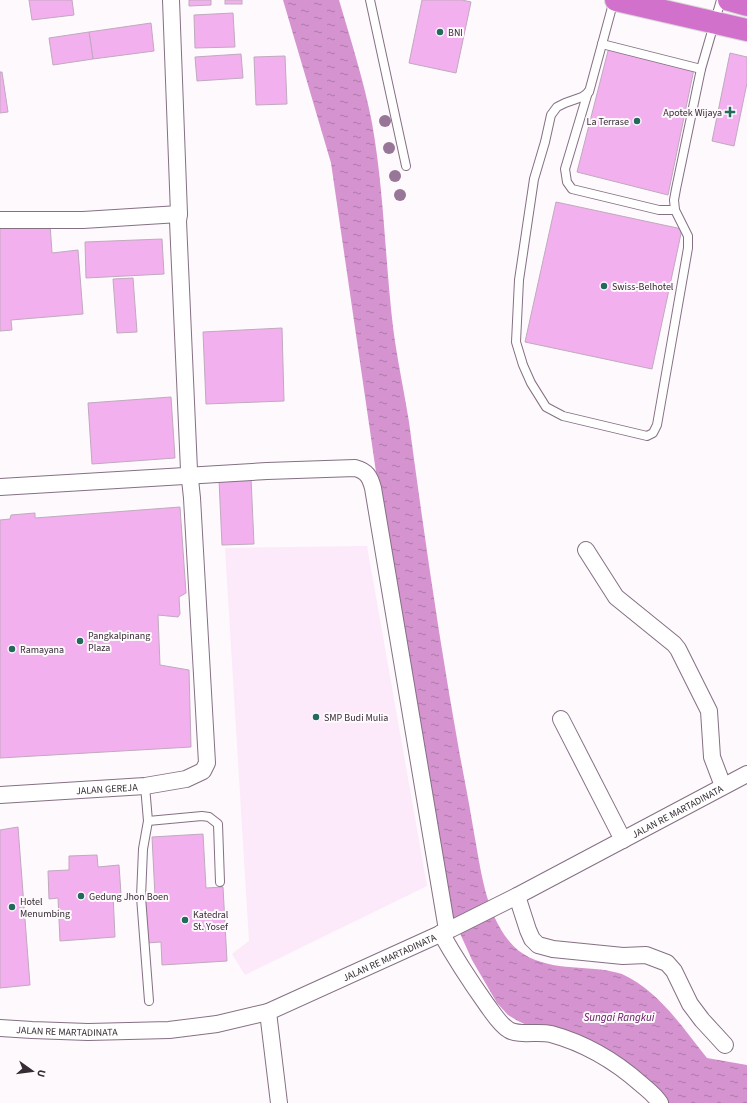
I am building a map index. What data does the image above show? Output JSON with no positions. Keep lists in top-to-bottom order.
{
  "streets": {
    "street": ["JALAN GEREJA", "JALAN RE MARTADINATA"]
  },
  "water": ["Sungai Rangkui"],
  "places": {
    "other": [
      "BNI",
      "La Terrase",
      "Swiss-Belhotel",
      "Pangkalpinang Plaza",
      "Ramayana",
      "SMP Budi Mulia",
      "Gedung Jhon Boen",
      "Hotel Menumbing",
      "Katedral St. Yosef"
    ],
    "health": ["Apotek Wijaya"]
  },
  "north": "right"
}
